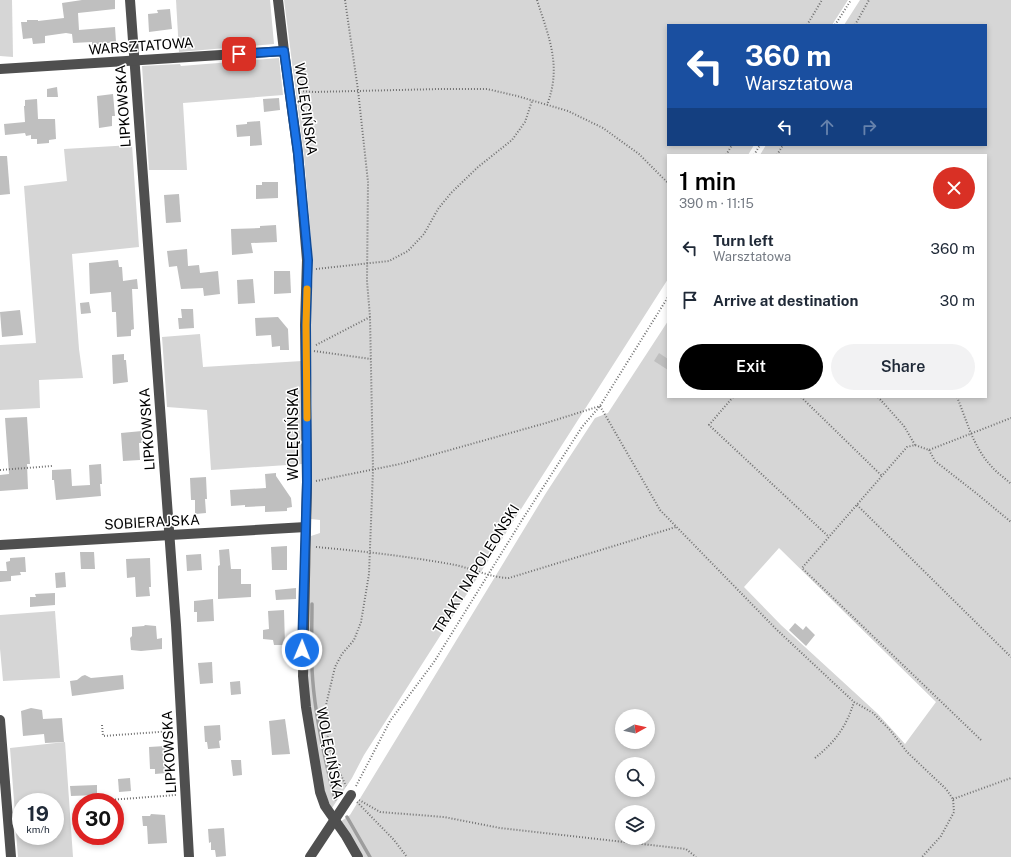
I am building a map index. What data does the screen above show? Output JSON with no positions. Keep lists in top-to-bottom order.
{
  "streets": {
    "street": [
      "WARSZTATOWA",
      "LIPKOWSKA",
      "WOLĘCIŃSKA",
      "SOBIERAJSKA"
    ],
    "path": ["TRAKT NAPOLEOŃSKI"]
  },
  "crossings": [
    ["WARSZTATOWA", "LIPKOWSKA"],
    ["WARSZTATOWA", "WOLĘCIŃSKA"],
    ["LIPKOWSKA", "SOBIERAJSKA"],
    ["WOLĘCIŃSKA", "SOBIERAJSKA"]
  ],
  "north": "right",
  "page": {
    "turn": ["360 m", "Warsztatowa"],
    "heading": ["1 min", "390 m · 11:15"],
    "list": [
      {
        "name": "Turn left",
        "note": "Warsztatowa",
        "value": "360 m"
      },
      {
        "name": "Arrive at destination",
        "value": "30 m"
      }
    ],
    "buttons": ["Exit", "Share"],
    "speed": "19 km/h",
    "limit": "30"
  }
}
